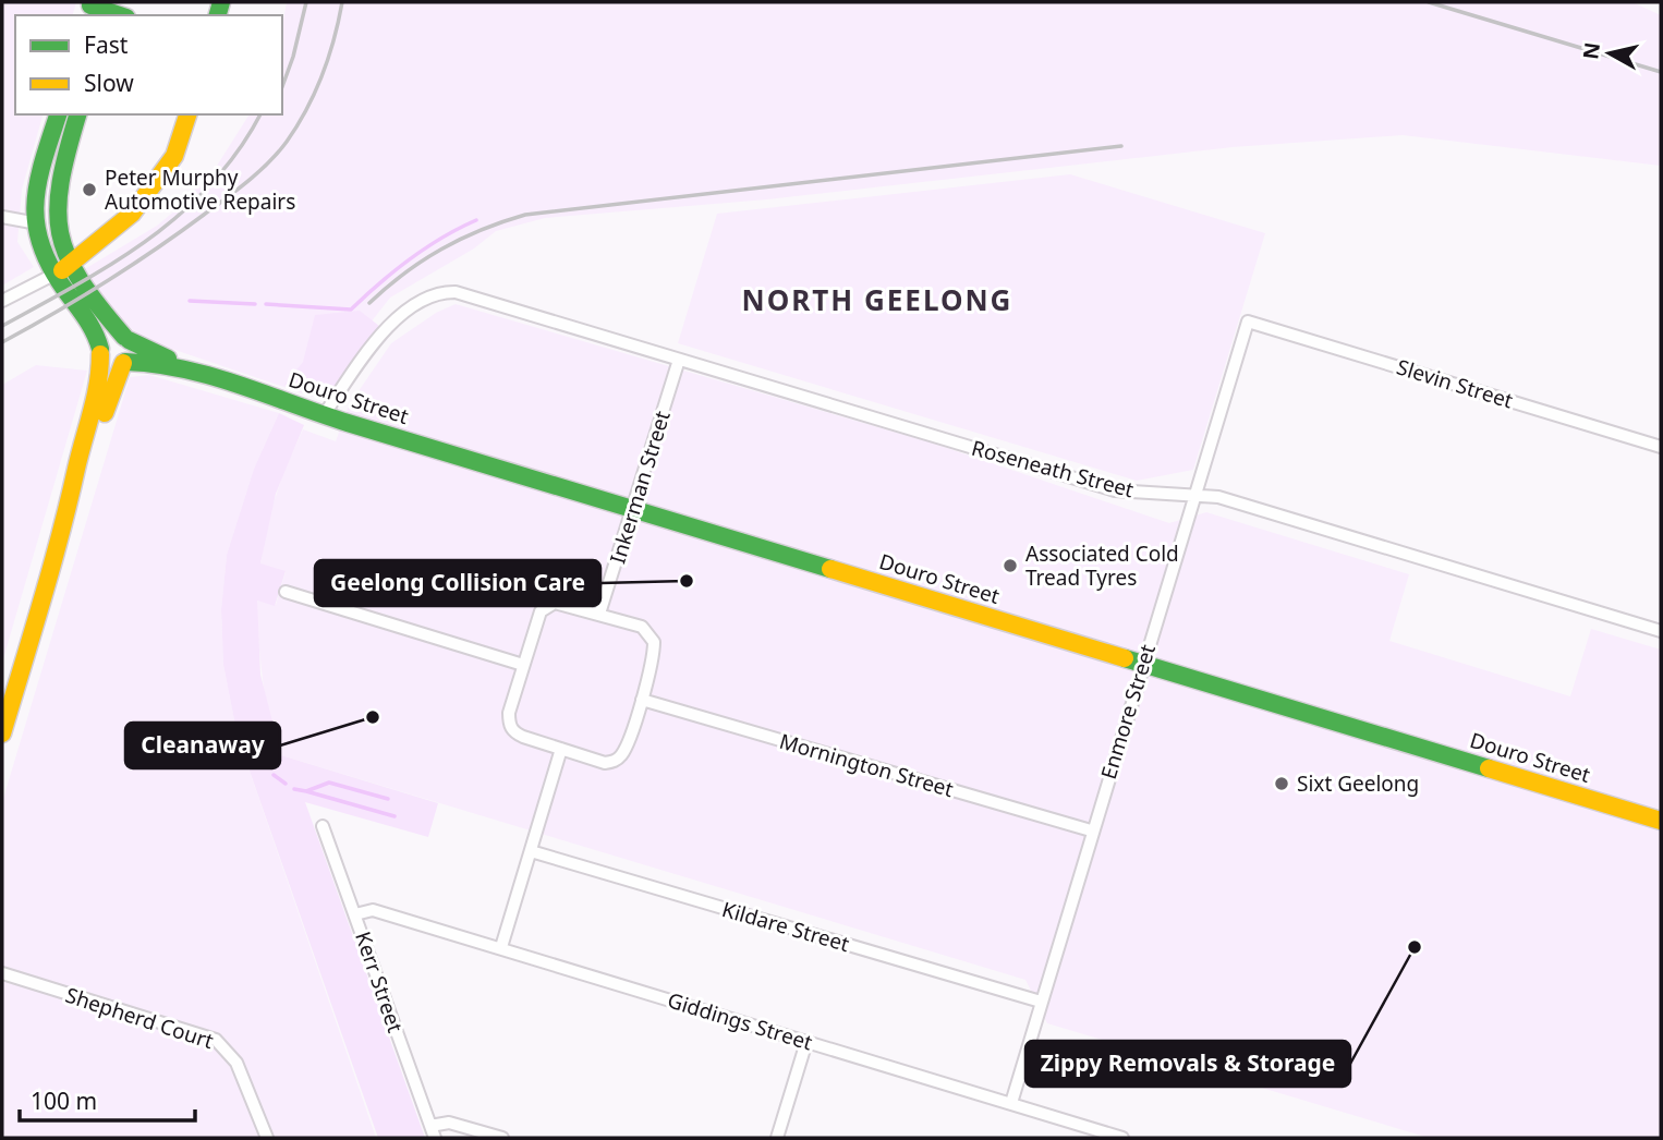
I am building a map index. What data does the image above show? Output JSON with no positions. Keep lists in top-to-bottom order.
{
  "streets": {
    "street": [
      "Slevin Street",
      "Douro Street",
      "Roseneath Street",
      "Inkerman Street",
      "Enmore Street",
      "Mornington Street",
      "Kildare Street",
      "Kerr Street",
      "Shepherd Court",
      "Giddings Street"
    ]
  },
  "crossings": [
    ["Slevin Street", "Enmore Street"],
    ["Douro Street", "Roseneath Street"],
    ["Douro Street", "Inkerman Street"],
    ["Douro Street", "Enmore Street"],
    ["Roseneath Street", "Inkerman Street"],
    ["Roseneath Street", "Enmore Street"],
    ["Inkerman Street", "Mornington Street"],
    ["Enmore Street", "Mornington Street"],
    ["Enmore Street", "Kildare Street"],
    ["Enmore Street", "Giddings Street"],
    ["Kerr Street", "Giddings Street"]
  ],
  "districts": ["NORTH GEELONG"],
  "places": [
    "Peter Murphy Automotive Repairs",
    "Associated Cold Tread Tyres",
    "Geelong Collision Care",
    "Cleanaway",
    "Sixt Geelong",
    "Zippy Removals & Storage"
  ],
  "legend": ["Fast", "Slow"],
  "scale_bar": "100 m",
  "north": "left"
}
